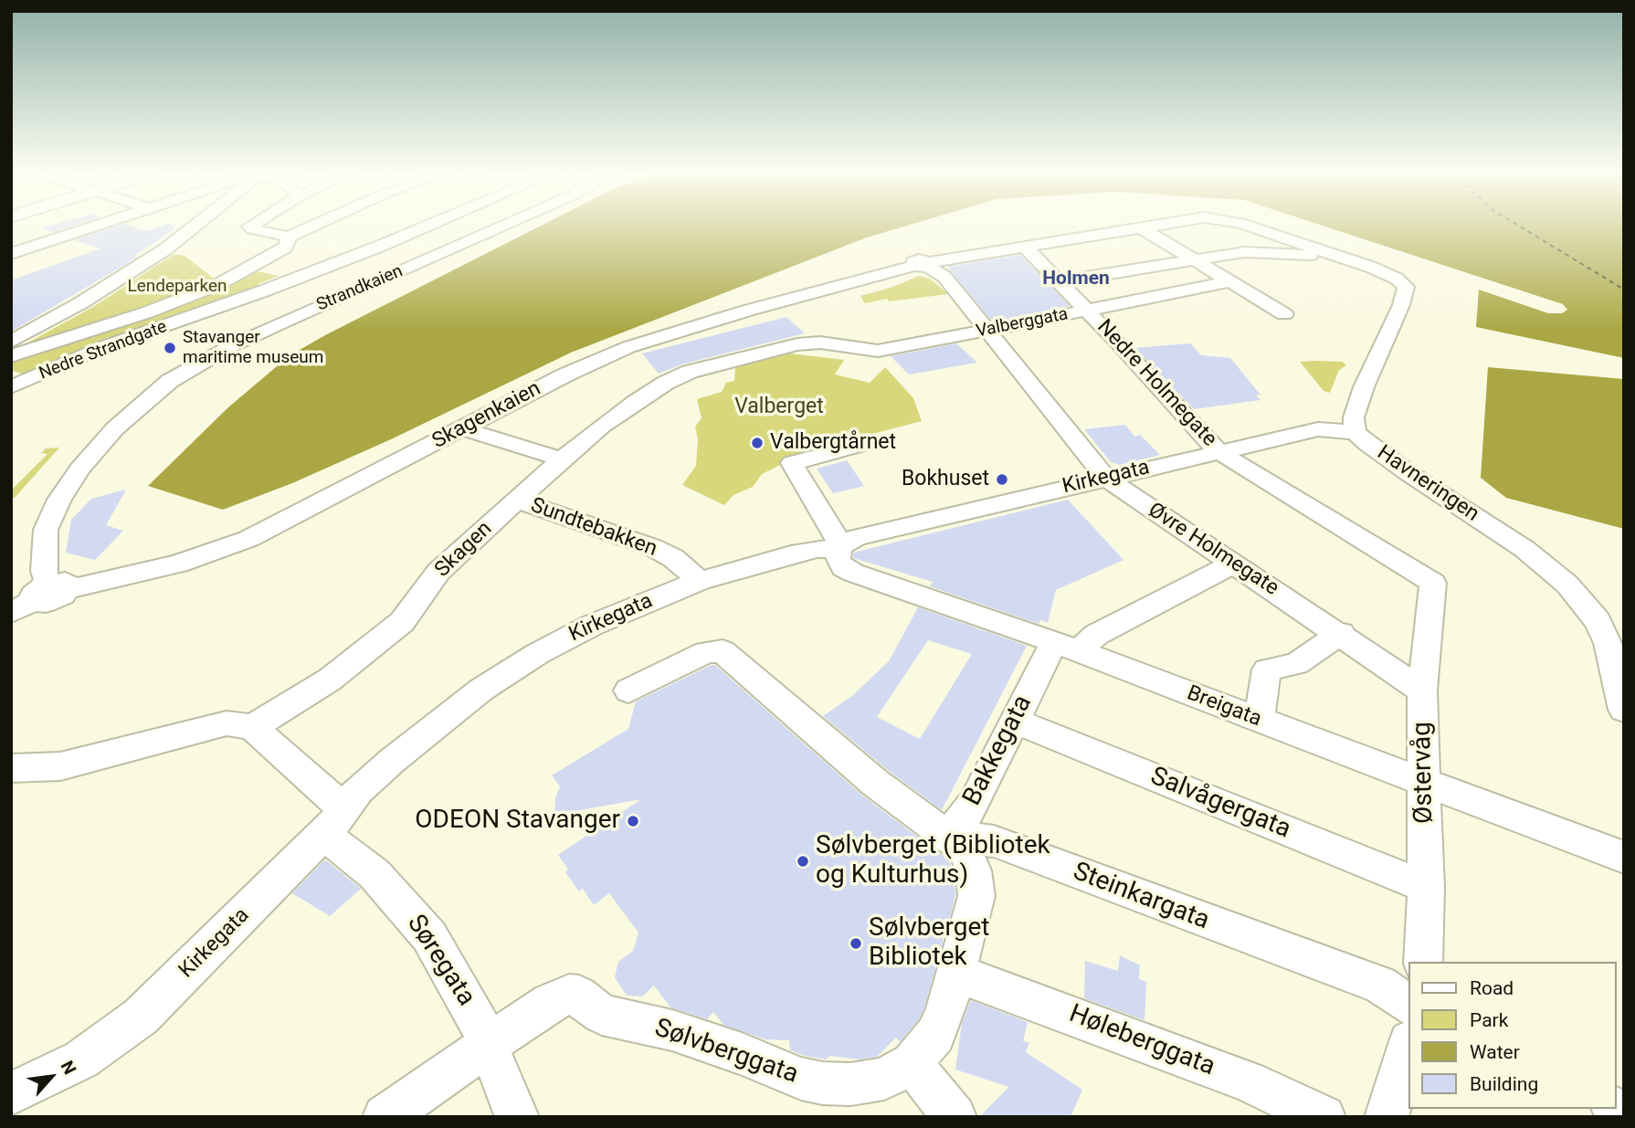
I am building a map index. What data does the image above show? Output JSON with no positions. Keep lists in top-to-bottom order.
{
  "streets": {
    "street": [
      "Strandkaien",
      "Valberggata",
      "Nedre Strandgate",
      "Nedre Holmegate",
      "Skagenkaien",
      "Kirkegata",
      "Havneringen",
      "Sundtebakken",
      "Skagen",
      "Øvre Holmegate",
      "Breigata",
      "Bakkegata",
      "Østervåg",
      "Salvågergata",
      "Steinkargata",
      "Søregata",
      "Høleberggata",
      "Sølvberggata"
    ]
  },
  "crossings": [
    ["Strandkaien", "Skagenkaien"],
    ["Valberggata", "Nedre Holmegate"],
    ["Valberggata", "Skagen"],
    ["Valberggata", "Øvre Holmegate"],
    ["Nedre Holmegate", "Skagenkaien"],
    ["Nedre Holmegate", "Kirkegata"],
    ["Nedre Holmegate", "Østervåg"],
    ["Skagenkaien", "Havneringen"],
    ["Skagenkaien", "Øvre Holmegate"],
    ["Kirkegata", "Havneringen"],
    ["Kirkegata", "Sundtebakken"],
    ["Kirkegata", "Øvre Holmegate"],
    ["Kirkegata", "Breigata"],
    ["Kirkegata", "Søregata"],
    ["Sundtebakken", "Skagen"],
    ["Skagen", "Søregata"],
    ["Øvre Holmegate", "Bakkegata"],
    ["Øvre Holmegate", "Østervåg"],
    ["Breigata", "Bakkegata"],
    ["Breigata", "Østervåg"],
    ["Bakkegata", "Salvågergata"],
    ["Bakkegata", "Steinkargata"],
    ["Østervåg", "Salvågergata"],
    ["Søregata", "Sølvberggata"]
  ],
  "districts": ["Holmen"],
  "parks": ["Lendeparken", "Valberget"],
  "places": [
    "Stavanger maritime museum",
    "Valbergtårnet",
    "Bokhuset",
    "ODEON Stavanger",
    "Sølvberget (Bibliotek og Kulturhus)",
    "Sølvberget Bibliotek"
  ],
  "legend": [
    "Road",
    "Park",
    "Water",
    "Building"
  ],
  "north": "top right"
}
